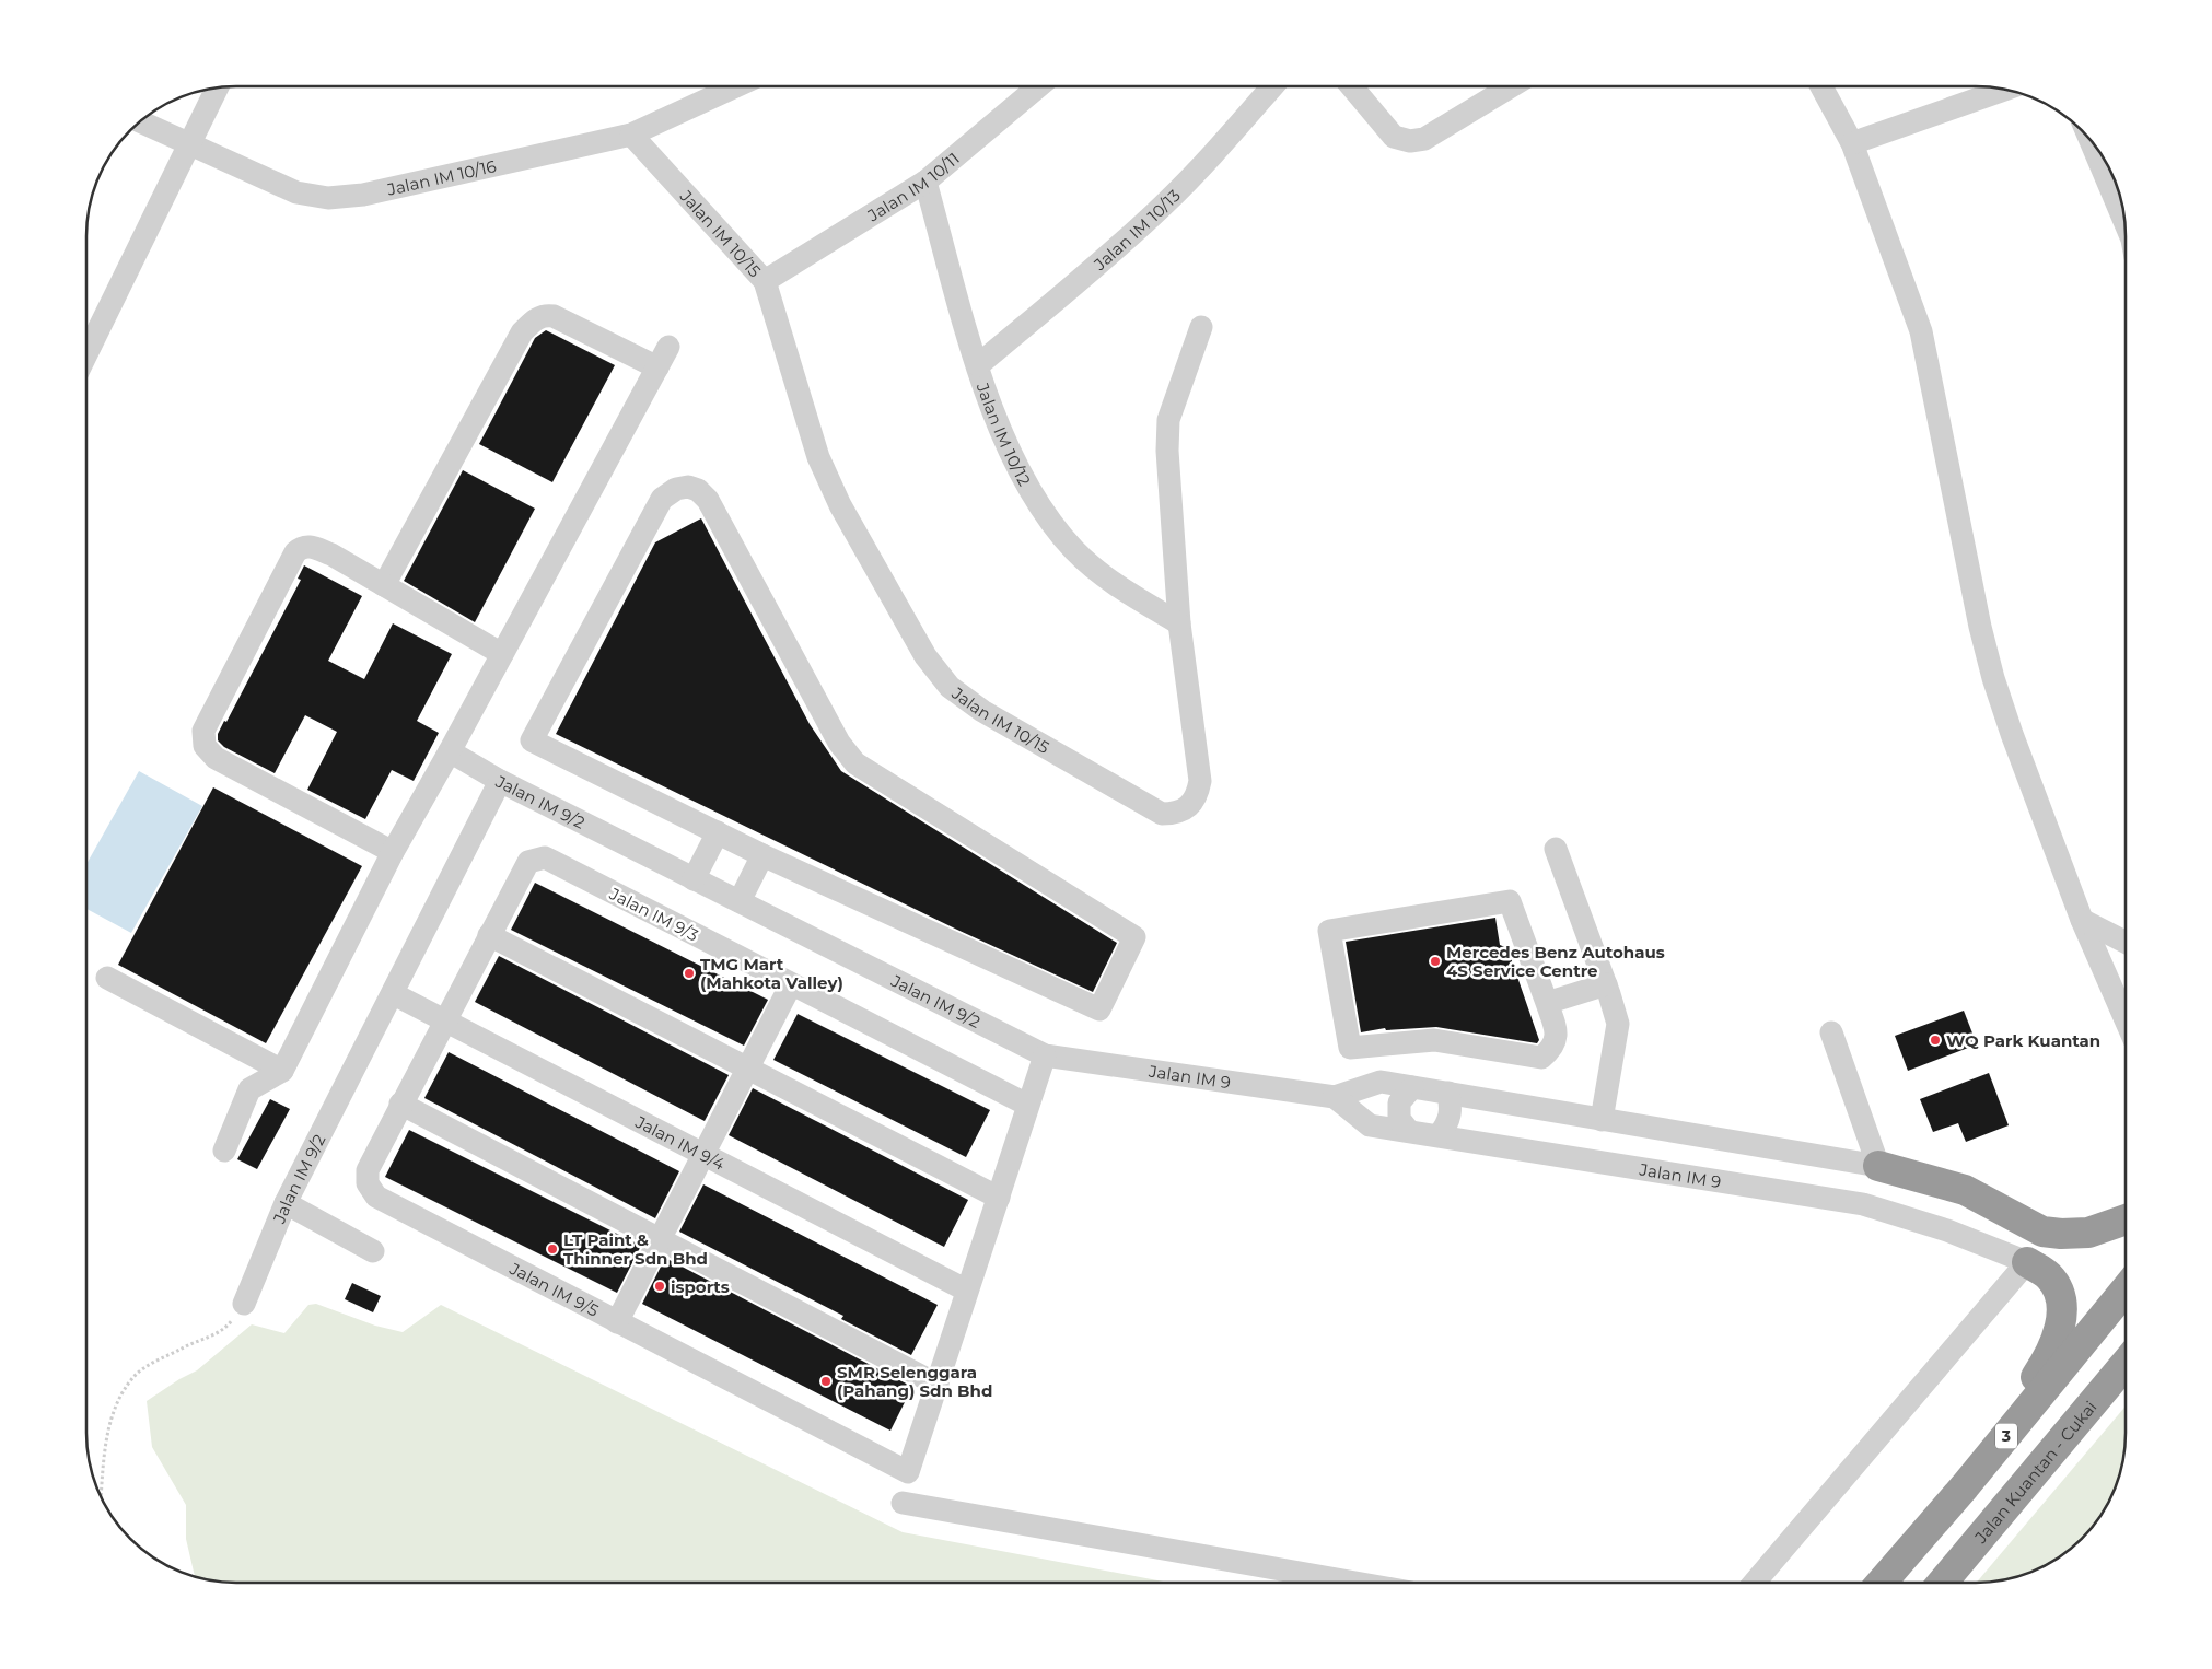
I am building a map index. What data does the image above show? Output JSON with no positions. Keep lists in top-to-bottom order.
{
  "streets": {
    "highway": ["3", "Jalan Kuantan - Cukai"],
    "street": [
      "Jalan IM 10/16",
      "Jalan IM 10/11",
      "Jalan IM 10/13",
      "Jalan IM 10/15",
      "Jalan IM 10/12",
      "Jalan IM 9/2",
      "Jalan IM 9/3",
      "Jalan IM 9",
      "Jalan IM 9/4",
      "Jalan IM 9/5"
    ]
  },
  "crossings": [
    ["Jalan IM 10/16", "Jalan IM 10/15"],
    ["Jalan IM 10/11", "Jalan IM 10/15"],
    ["Jalan IM 10/11", "Jalan IM 10/12"],
    ["Jalan IM 10/13", "Jalan IM 10/12"],
    ["Jalan IM 10/15", "Jalan IM 10/12"],
    ["Jalan IM 9/2", "Jalan IM 9"],
    ["Jalan IM 9/2", "Jalan IM 9/4"],
    ["Jalan IM 9/3", "Jalan IM 9/4"],
    ["Jalan IM 9/3", "Jalan IM 9/5"],
    ["Jalan IM 9/4", "Jalan IM 9/5"]
  ],
  "places": [
    "Mercedes Benz Autohaus 4S Service Centre",
    "TMG Mart (Mahkota Valley)",
    "WQ Park Kuantan",
    "LT Paint & Thinner Sdn Bhd",
    "isports",
    "SMR Selenggara (Pahang) Sdn Bhd"
  ]
}
